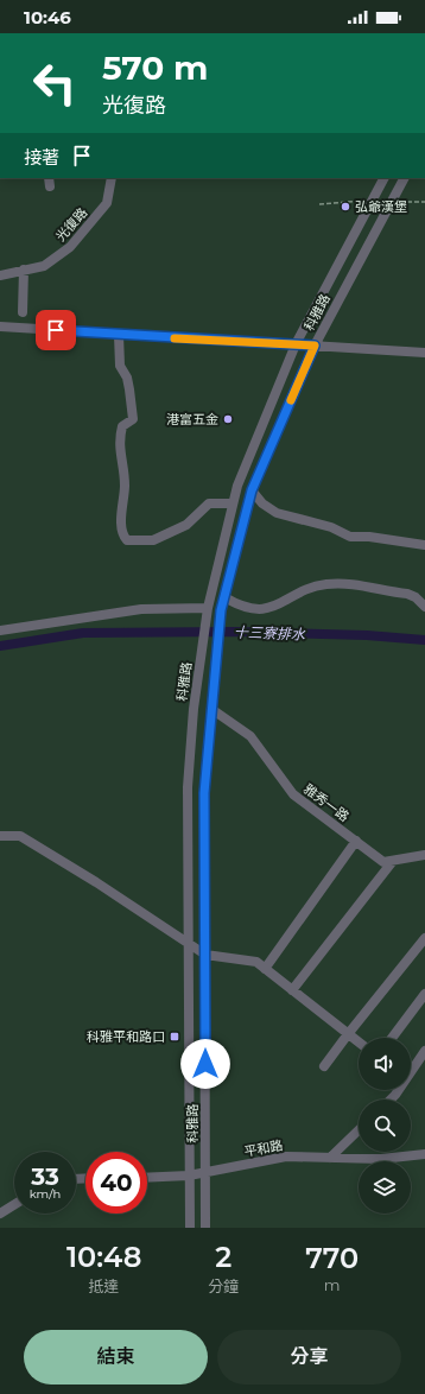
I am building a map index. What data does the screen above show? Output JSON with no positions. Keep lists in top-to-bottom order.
{
  "streets": {
    "street": [
      "光復路",
      "科雅路",
      "雅秀一路",
      "平和路"
    ]
  },
  "crossings": [
    ["科雅路", "雅秀一路"],
    ["科雅路", "平和路"]
  ],
  "water": ["十三寮排水"],
  "places": {
    "other": ["弘爺漢堡", "港富五金"],
    "transit": ["科雅平和路口"]
  },
  "page": {
    "status": "10:46",
    "turn": ["570 m", "光復路"],
    "then": "接著",
    "speed": "33 km/h",
    "limit": "40",
    "eta": [
      "10:48",
      "抵達",
      "2",
      "分鐘",
      "770",
      "m"
    ],
    "buttons": ["結束", "分享"]
  }
}
